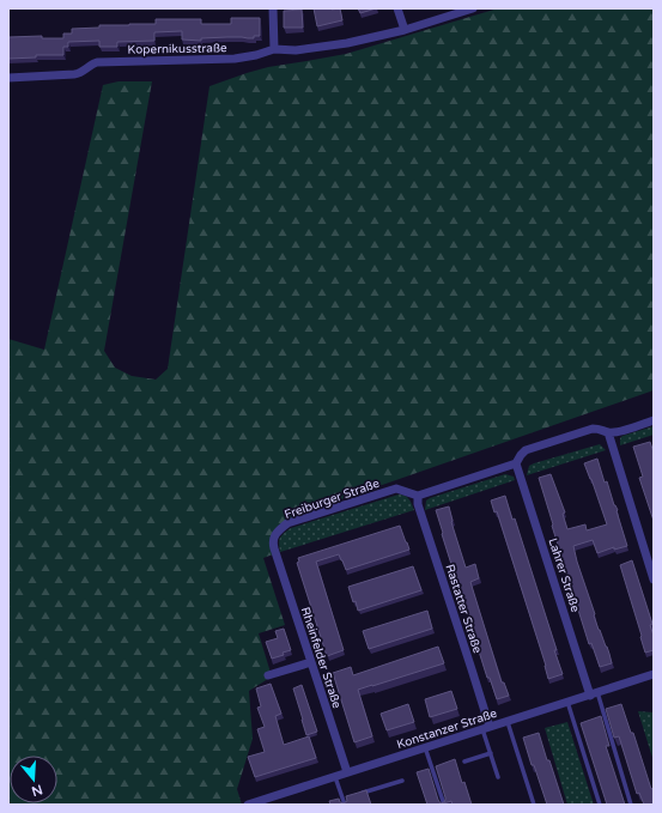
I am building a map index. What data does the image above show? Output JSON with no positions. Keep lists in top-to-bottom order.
{
  "streets": {
    "street": [
      "Kopernikusstraße",
      "Freiburger Straße",
      "Lahrer Straße",
      "Rastatter Straße",
      "Rheinfelder Straße",
      "Konstanzer Straße"
    ]
  },
  "crossings": [
    ["Freiburger Straße", "Rastatter Straße"],
    ["Freiburger Straße", "Rheinfelder Straße"],
    ["Lahrer Straße", "Konstanzer Straße"],
    ["Rastatter Straße", "Konstanzer Straße"],
    ["Rheinfelder Straße", "Konstanzer Straße"]
  ],
  "north": "bottom"
}
